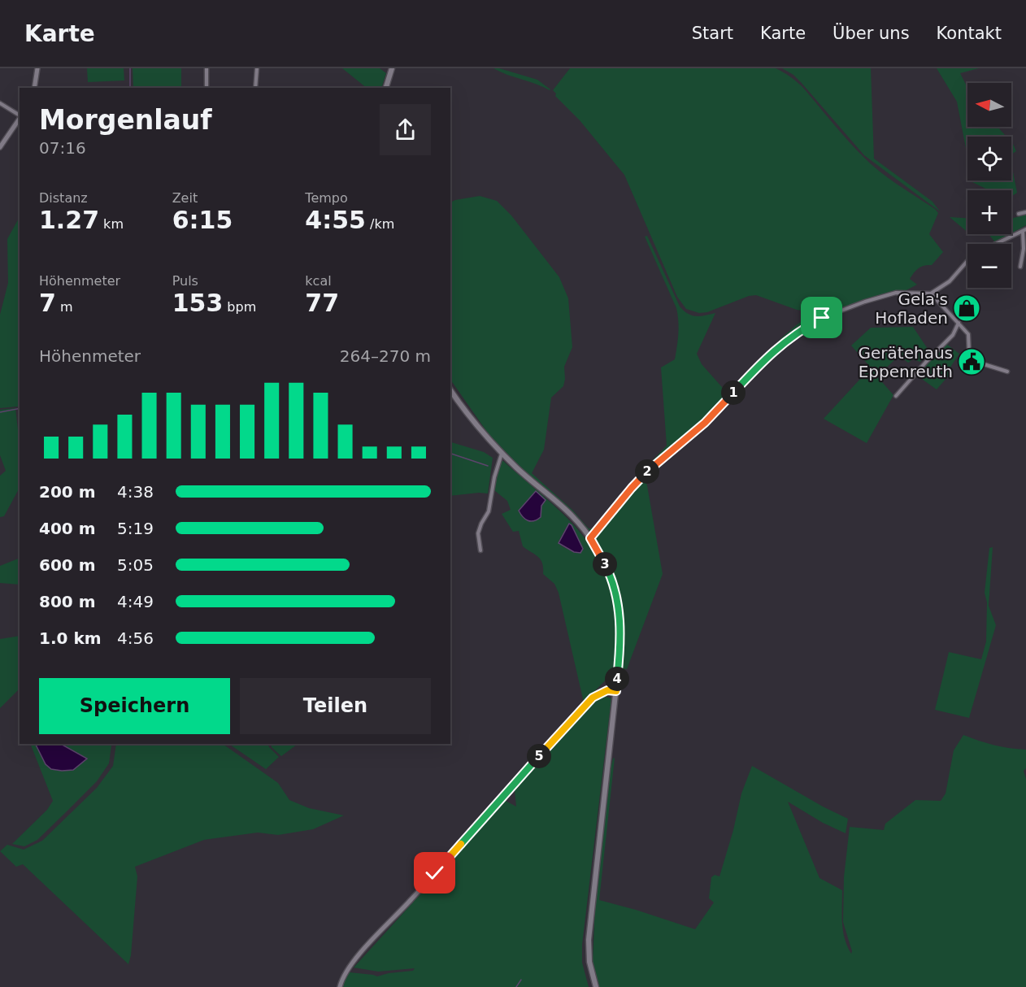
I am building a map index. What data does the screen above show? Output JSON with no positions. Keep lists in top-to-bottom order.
{
  "places": {
    "shop": ["Gela's Hofladen"],
    "public building": ["Gerätehaus Eppenreuth"]
  },
  "north": "left",
  "page": {
    "header": "Karte",
    "nav": [
      "Start",
      "Karte",
      "Über uns",
      "Kontakt"
    ],
    "map_buttons": ["+", "−"],
    "heading": ["Morgenlauf", "07:16"],
    "stats": [
      ["Distanz", "1.27 km"],
      ["Zeit", "6:15"],
      ["Tempo", "4:55 /km"],
      ["Höhenmeter", "7 m"],
      ["Puls", "153 bpm"],
      ["kcal", "77"]
    ],
    "chart": ["Höhenmeter", "264–270 m"],
    "pins": [
      "1",
      "2",
      "3",
      "4",
      "5"
    ],
    "list": [
      {
        "name": "200 m",
        "note": "4:38"
      },
      {
        "name": "400 m",
        "note": "5:19"
      },
      {
        "name": "600 m",
        "note": "5:05"
      },
      {
        "name": "800 m",
        "note": "4:49"
      },
      {
        "name": "1.0 km",
        "note": "4:56"
      }
    ],
    "buttons": ["Speichern", "Teilen"]
  }
}
